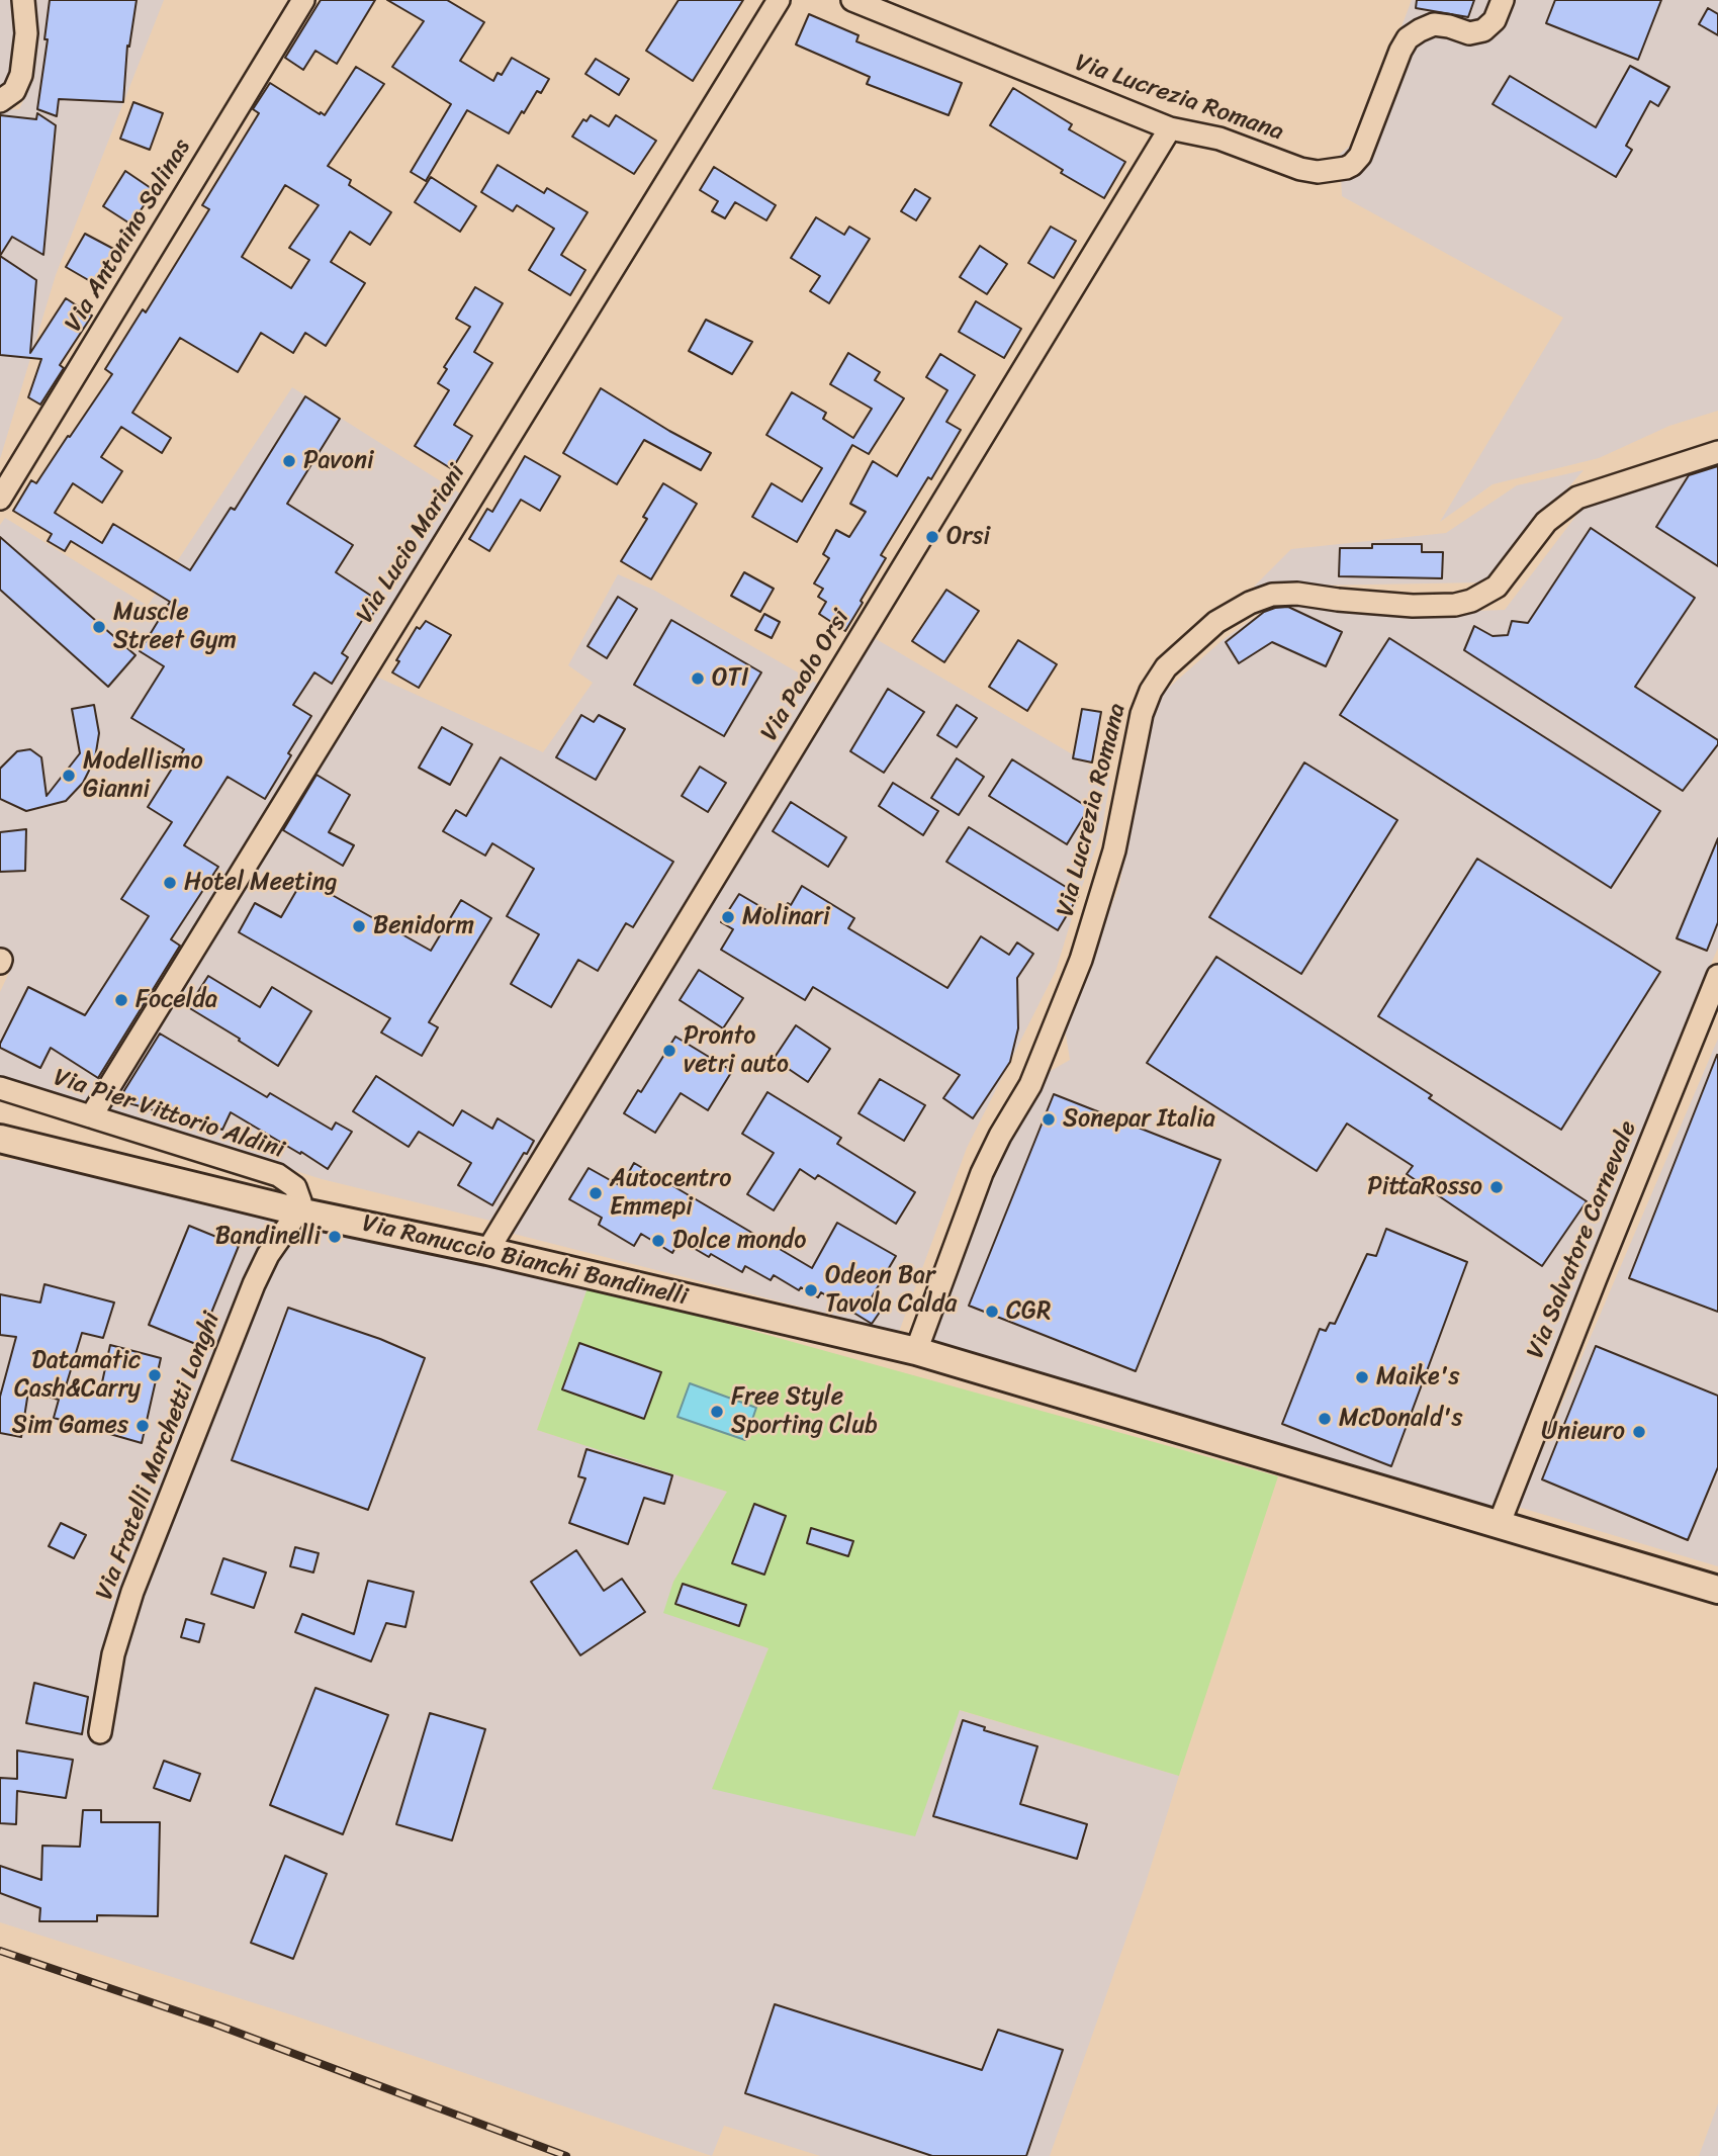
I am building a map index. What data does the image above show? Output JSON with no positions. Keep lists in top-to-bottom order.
{
  "streets": {
    "street": [
      "Via Lucrezia Romana",
      "Via Antonino Salinas",
      "Via Lucio Mariani",
      "Via Paolo Orsi",
      "Via Pier Vittorio Aldini",
      "Via Salvatore Carnevale",
      "Via Ranuccio Bianchi Bandinelli",
      "Via Fratelli Marchetti Longhi"
    ]
  },
  "crossings": [
    ["Via Lucrezia Romana", "Via Paolo Orsi"],
    ["Via Lucrezia Romana", "Via Ranuccio Bianchi Bandinelli"],
    ["Via Lucio Mariani", "Via Pier Vittorio Aldini"],
    ["Via Paolo Orsi", "Via Ranuccio Bianchi Bandinelli"],
    ["Via Pier Vittorio Aldini", "Via Ranuccio Bianchi Bandinelli"],
    ["Via Pier Vittorio Aldini", "Via Fratelli Marchetti Longhi"],
    ["Via Salvatore Carnevale", "Via Ranuccio Bianchi Bandinelli"],
    ["Via Ranuccio Bianchi Bandinelli", "Via Fratelli Marchetti Longhi"]
  ],
  "places": [
    "Pavoni",
    "Orsi",
    "Muscle Street Gym",
    "OTI",
    "Modellismo Gianni",
    "Hotel Meeting",
    "Molinari",
    "Benidorm",
    "Focelda",
    "Pronto vetri auto",
    "Sonepar Italia",
    "PittaRosso",
    "Autocentro Emmepi",
    "Bandinelli",
    "Dolce mondo",
    "Odeon Bar Tavola Calda",
    "CGR",
    "Datamatic Cash&Carry",
    "Maike's",
    "Free Style Sporting Club",
    "McDonald's",
    "Sim Games",
    "Unieuro"
  ]
}
